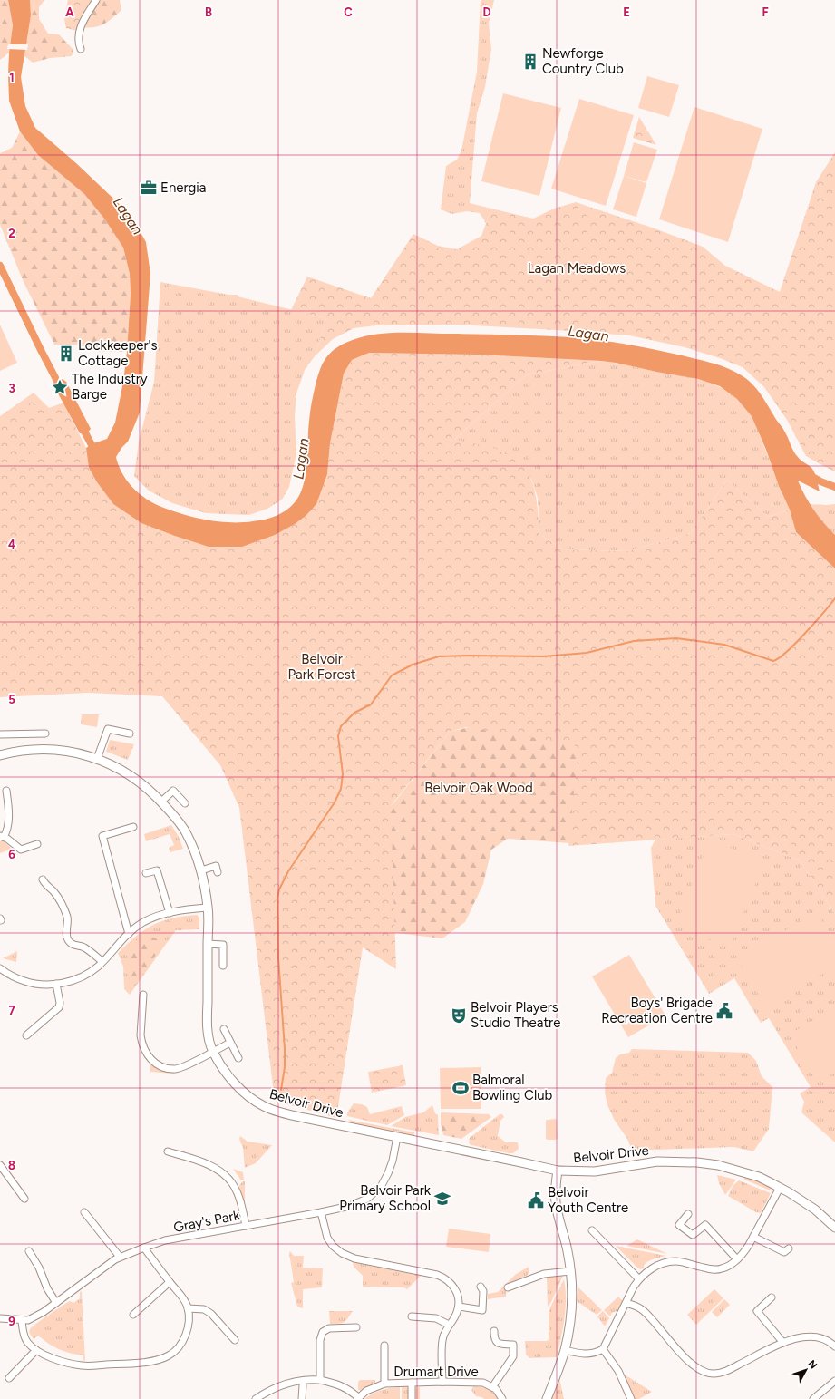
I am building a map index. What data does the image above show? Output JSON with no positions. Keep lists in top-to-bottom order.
{
  "streets": {
    "street": ["Belvoir Drive", "Gray's Park", "Drumart Drive"]
  },
  "crossings": [
    ["Belvoir Drive", "Gray's Park"]
  ],
  "water": ["Lagan"],
  "parks": ["Lagan Meadows", "Belvoir Park Forest", "Belvoir Oak Wood"],
  "places": {
    "building": ["Newforge Country Club", "Lockkeeper's Cottage"],
    "office": ["Energia"],
    "place": ["The Industry Barge"],
    "public building": ["Boys' Brigade Recreation Centre", "Belvoir Youth Centre"],
    "theatre": ["Belvoir Players Studio Theatre"],
    "sports": ["Balmoral Bowling Club"],
    "school or university": ["Belvoir Park Primary School"]
  },
  "north": "top right",
  "grid": {
    "columns": [
      "A",
      "B",
      "C",
      "D",
      "E",
      "F"
    ],
    "rows": [
      "1",
      "2",
      "3",
      "4",
      "5",
      "6",
      "7",
      "8",
      "9"
    ]
  }
}
